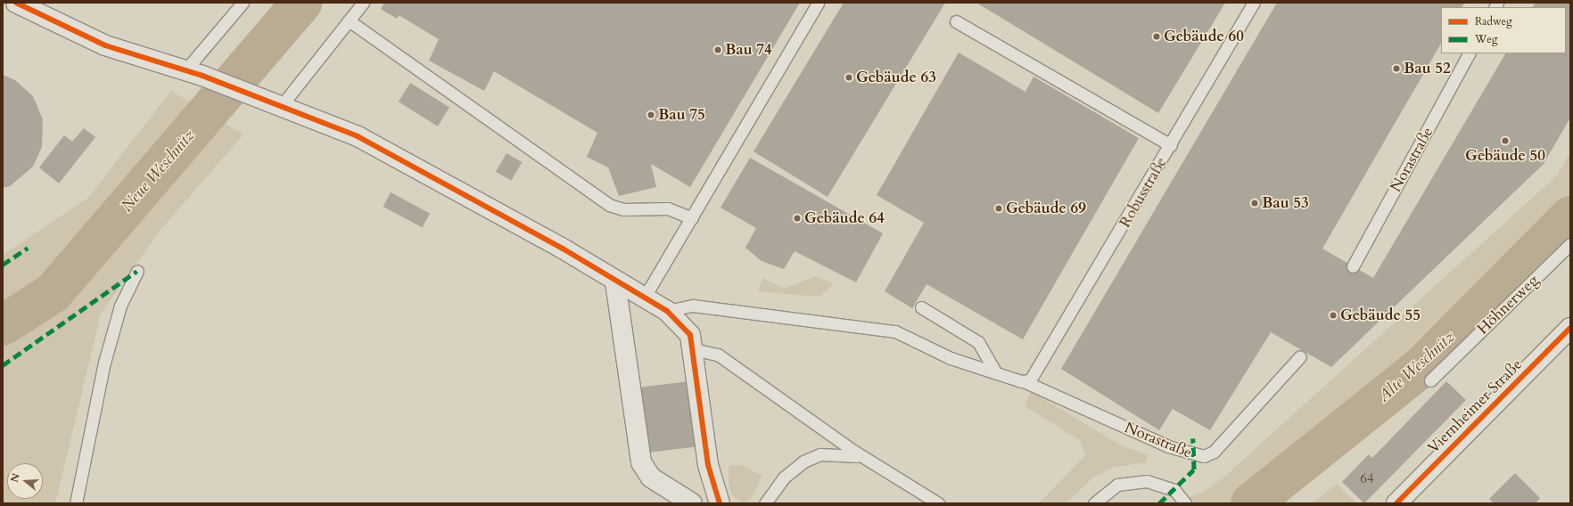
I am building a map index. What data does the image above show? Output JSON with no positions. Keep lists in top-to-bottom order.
{
  "streets": {
    "street": ["Viernheimer Straße"],
    "lane": ["Norastraße", "Robusstraße", "Höhnerweg"]
  },
  "crossings": [
    ["Norastraße", "Robusstraße"]
  ],
  "water": ["Neue Weschnitz", "Alte Weschnitz"],
  "places": [
    "Gebäude 60",
    "Bau 74",
    "Bau 52",
    "Gebäude 63",
    "Bau 75",
    "Gebäude 50",
    "Bau 53",
    "Gebäude 69",
    "Gebäude 64",
    "Gebäude 55"
  ],
  "house_numbers": ["64"],
  "legend": ["Radweg", "Weg"],
  "north": "left"
}
